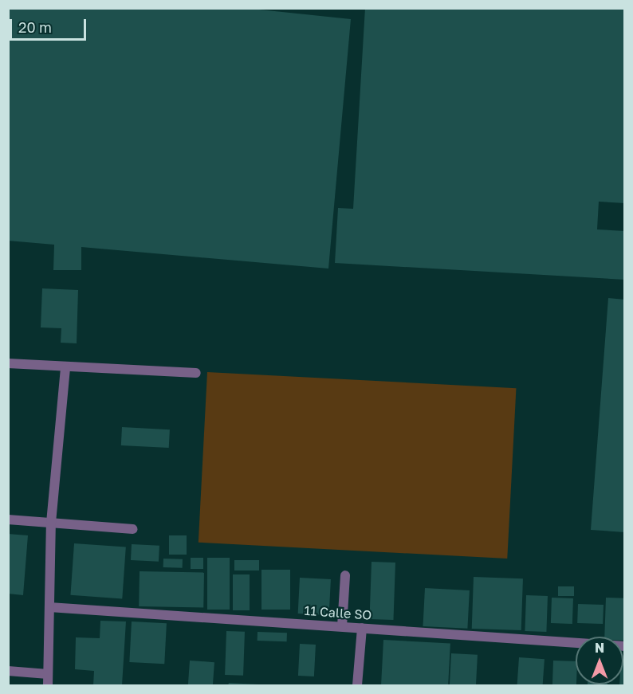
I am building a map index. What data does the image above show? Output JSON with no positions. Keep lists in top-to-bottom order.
{
  "streets": {
    "street": ["11 Calle SO"]
  },
  "scale_bar": "20 m",
  "north": "top"
}
